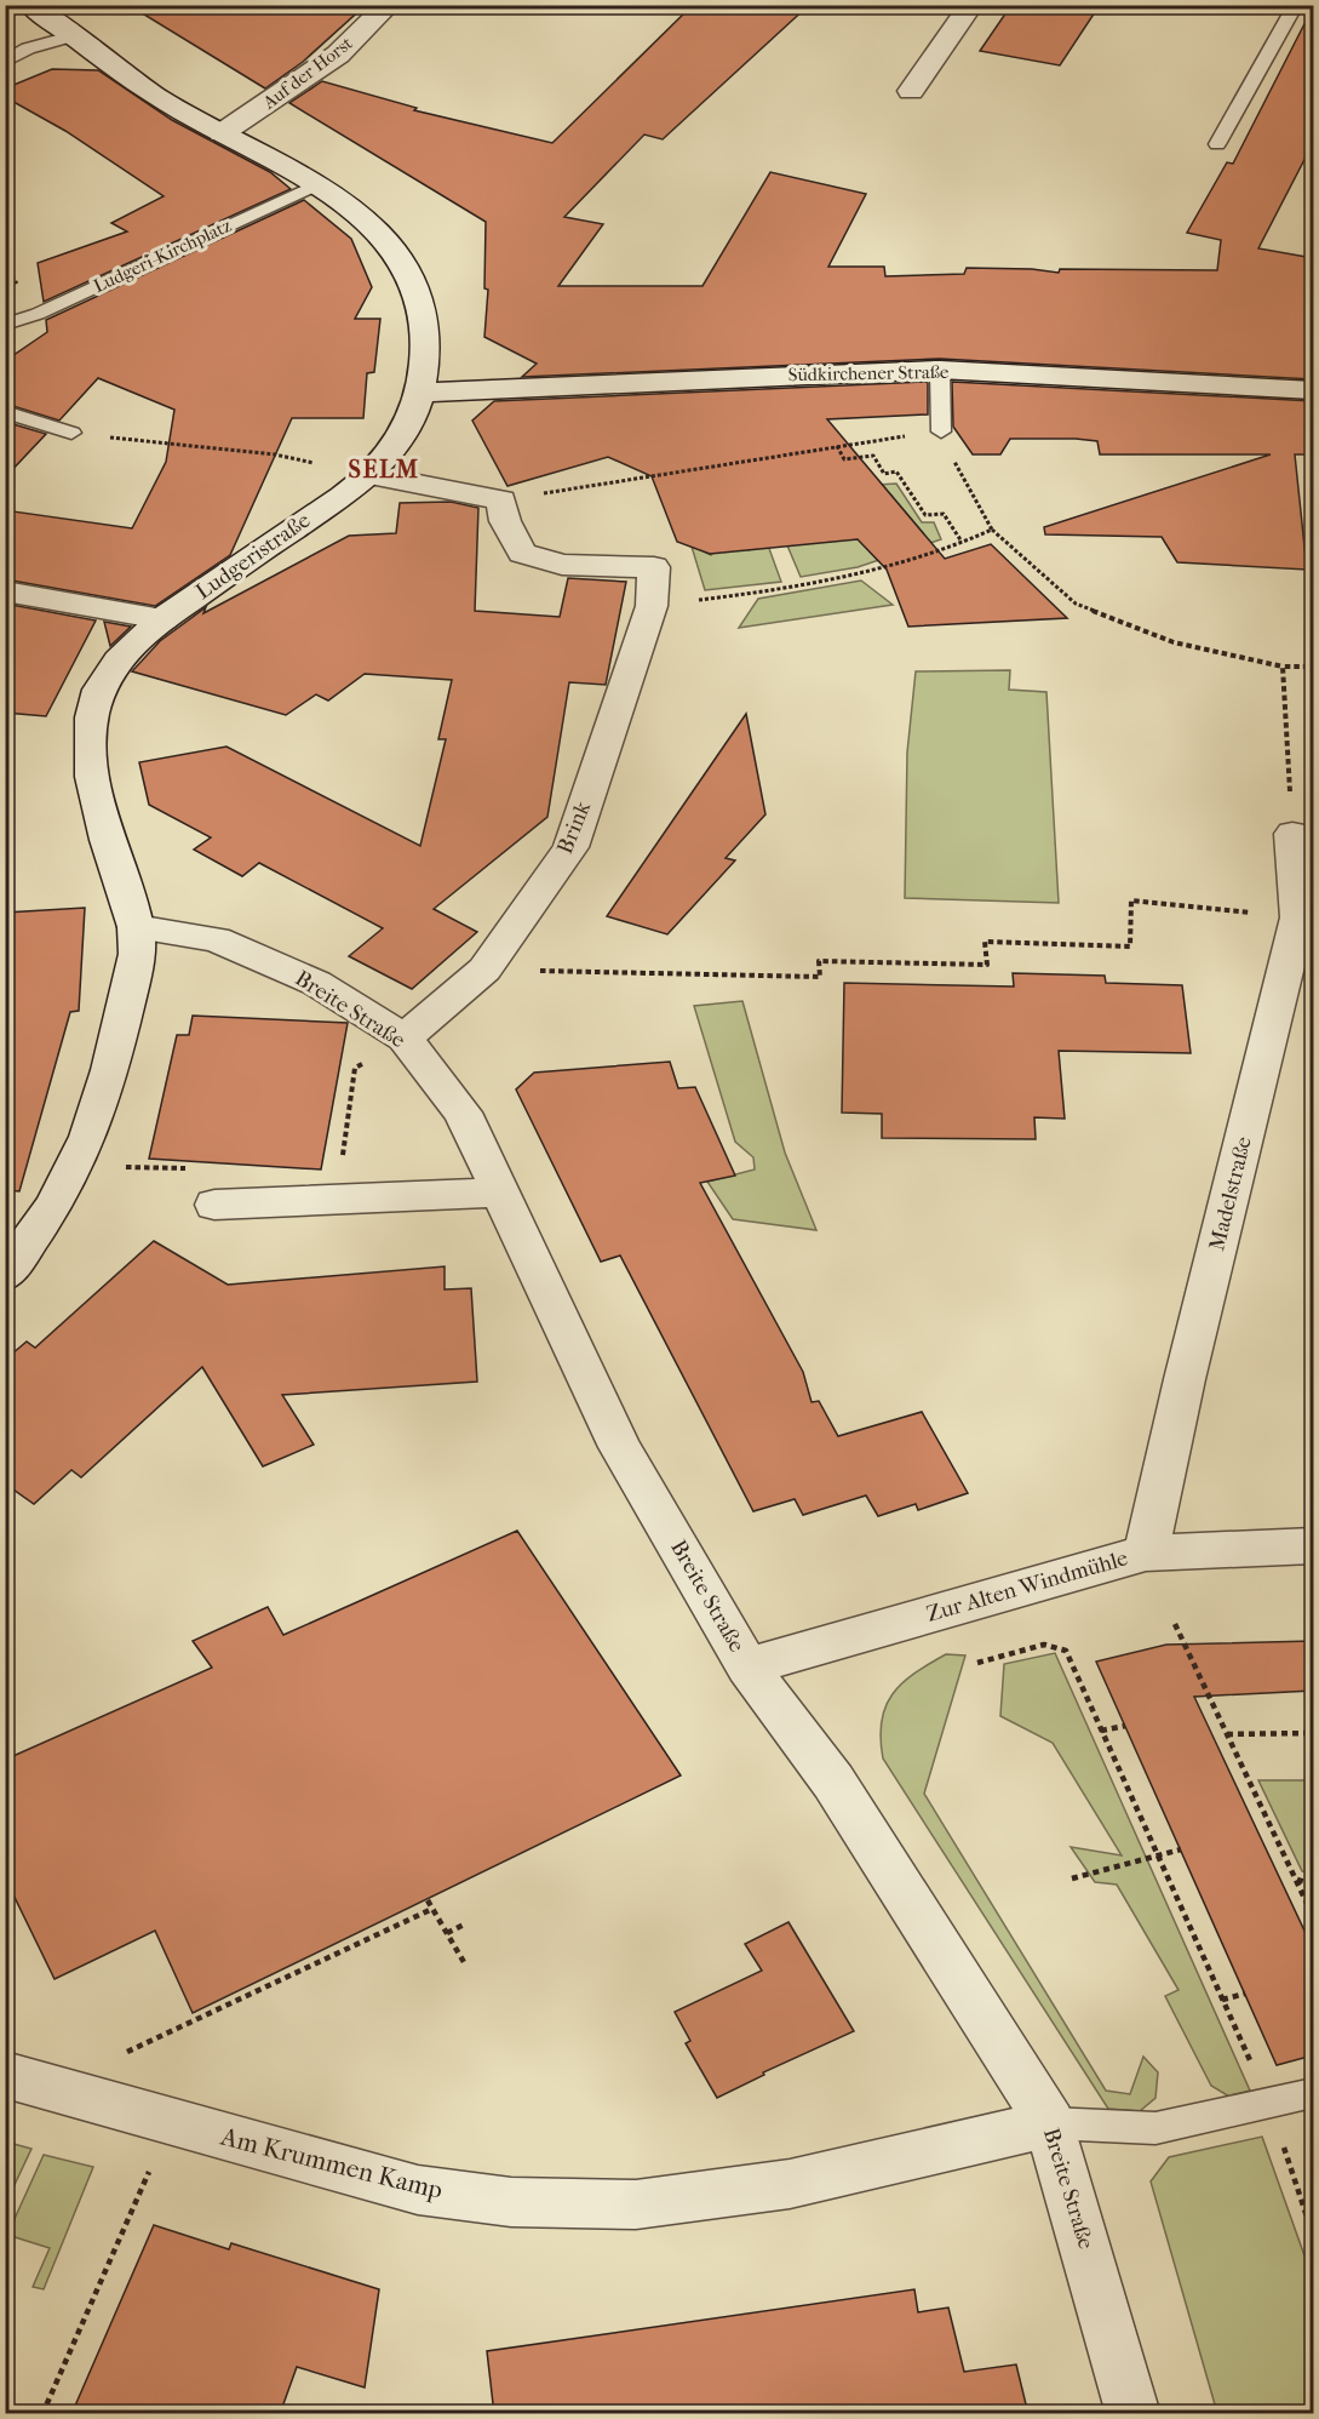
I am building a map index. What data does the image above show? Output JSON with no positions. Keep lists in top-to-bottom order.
{
  "streets": {
    "street": [
      "Auf der Horst",
      "Südkirchener Straße",
      "Ludgeristraße",
      "Brink",
      "Breite Straße",
      "Madelstraße",
      "Zur Alten Windmühle",
      "Am Krummen Kamp"
    ],
    "lane": ["Ludgeri-Kirchplatz"]
  },
  "crossings": [
    ["Auf der Horst", "Ludgeristraße"],
    ["Ludgeri-Kirchplatz", "Ludgeristraße"],
    ["Südkirchener Straße", "Ludgeristraße"],
    ["Ludgeristraße", "Breite Straße"],
    ["Brink", "Breite Straße"],
    ["Breite Straße", "Zur Alten Windmühle"],
    ["Breite Straße", "Am Krummen Kamp"],
    ["Madelstraße", "Zur Alten Windmühle"]
  ],
  "districts": ["SELM"]
}
